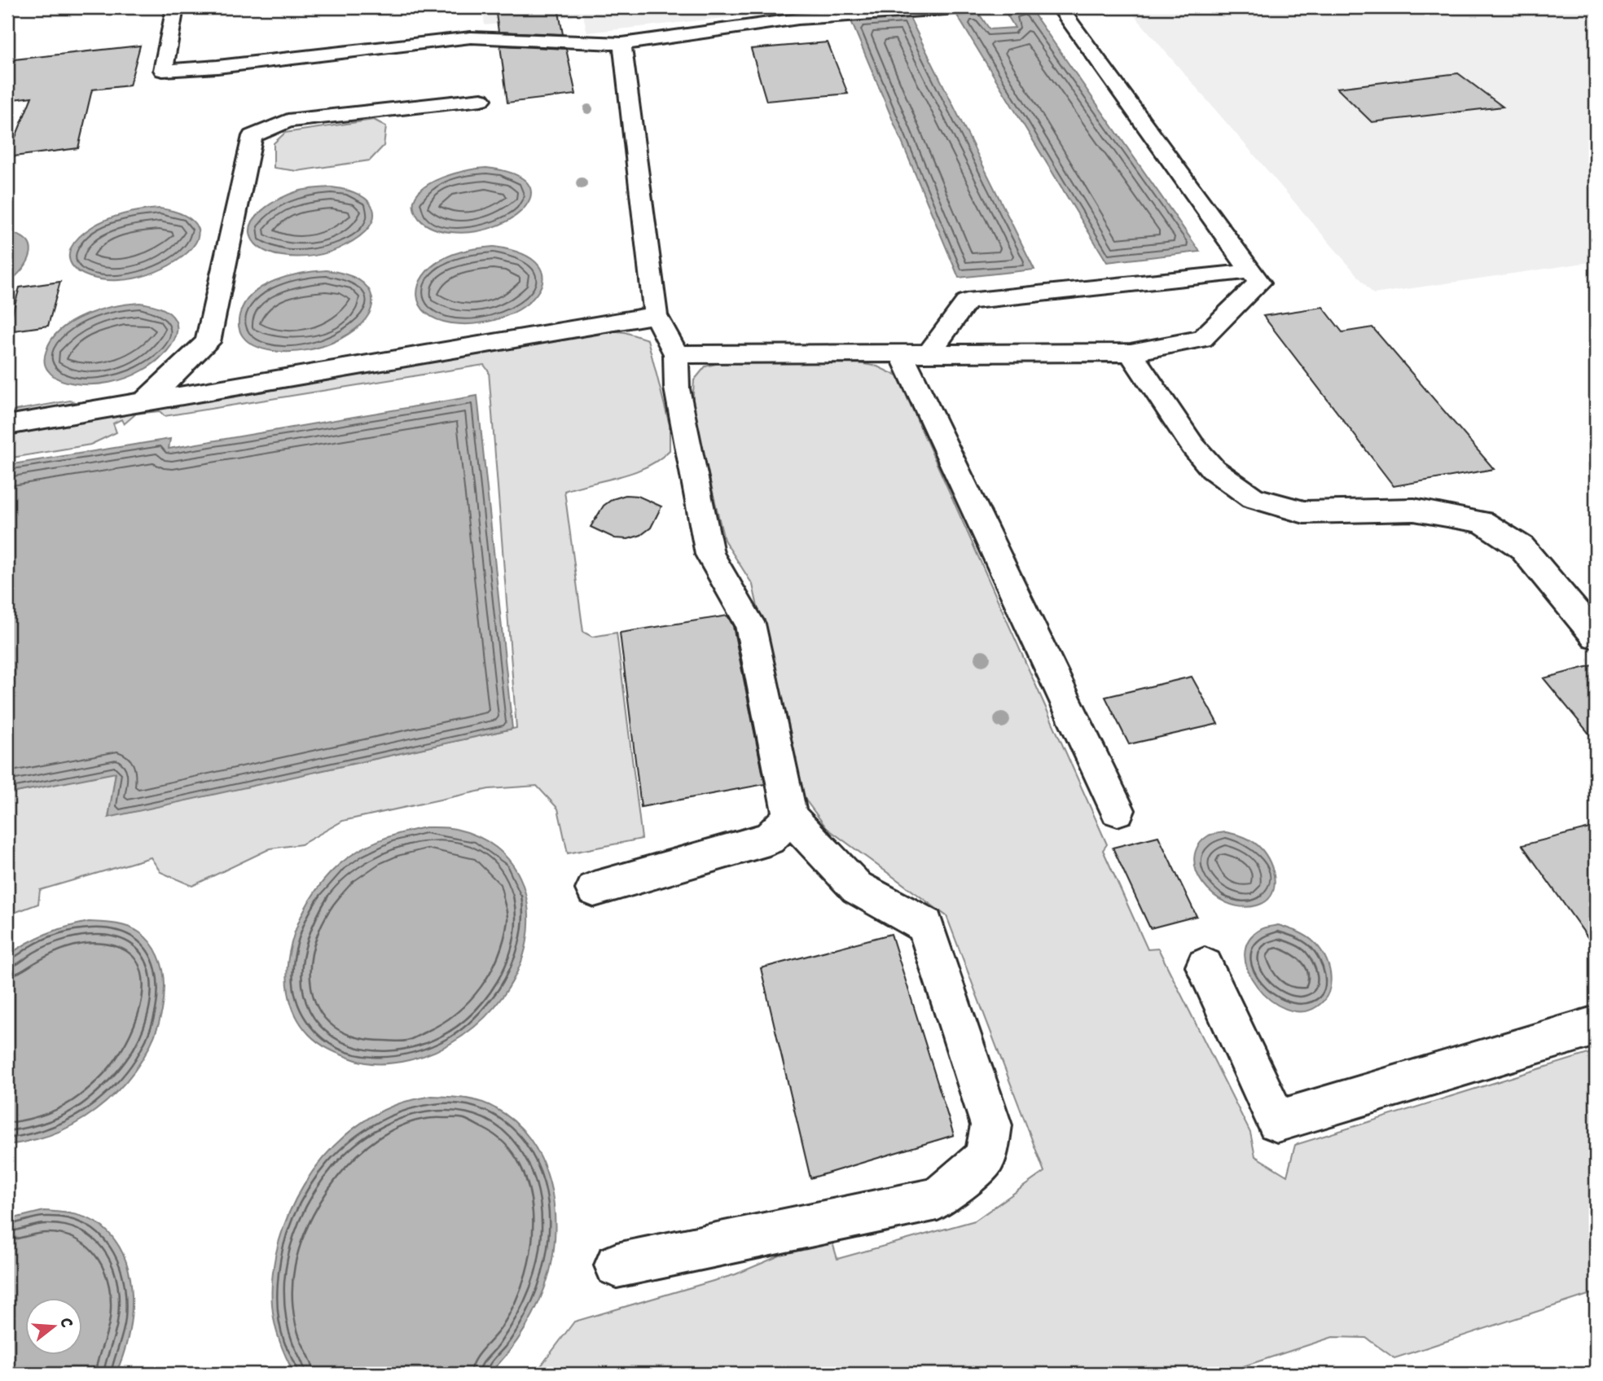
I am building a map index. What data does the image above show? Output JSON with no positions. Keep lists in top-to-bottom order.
{
  "north": "right"
}
